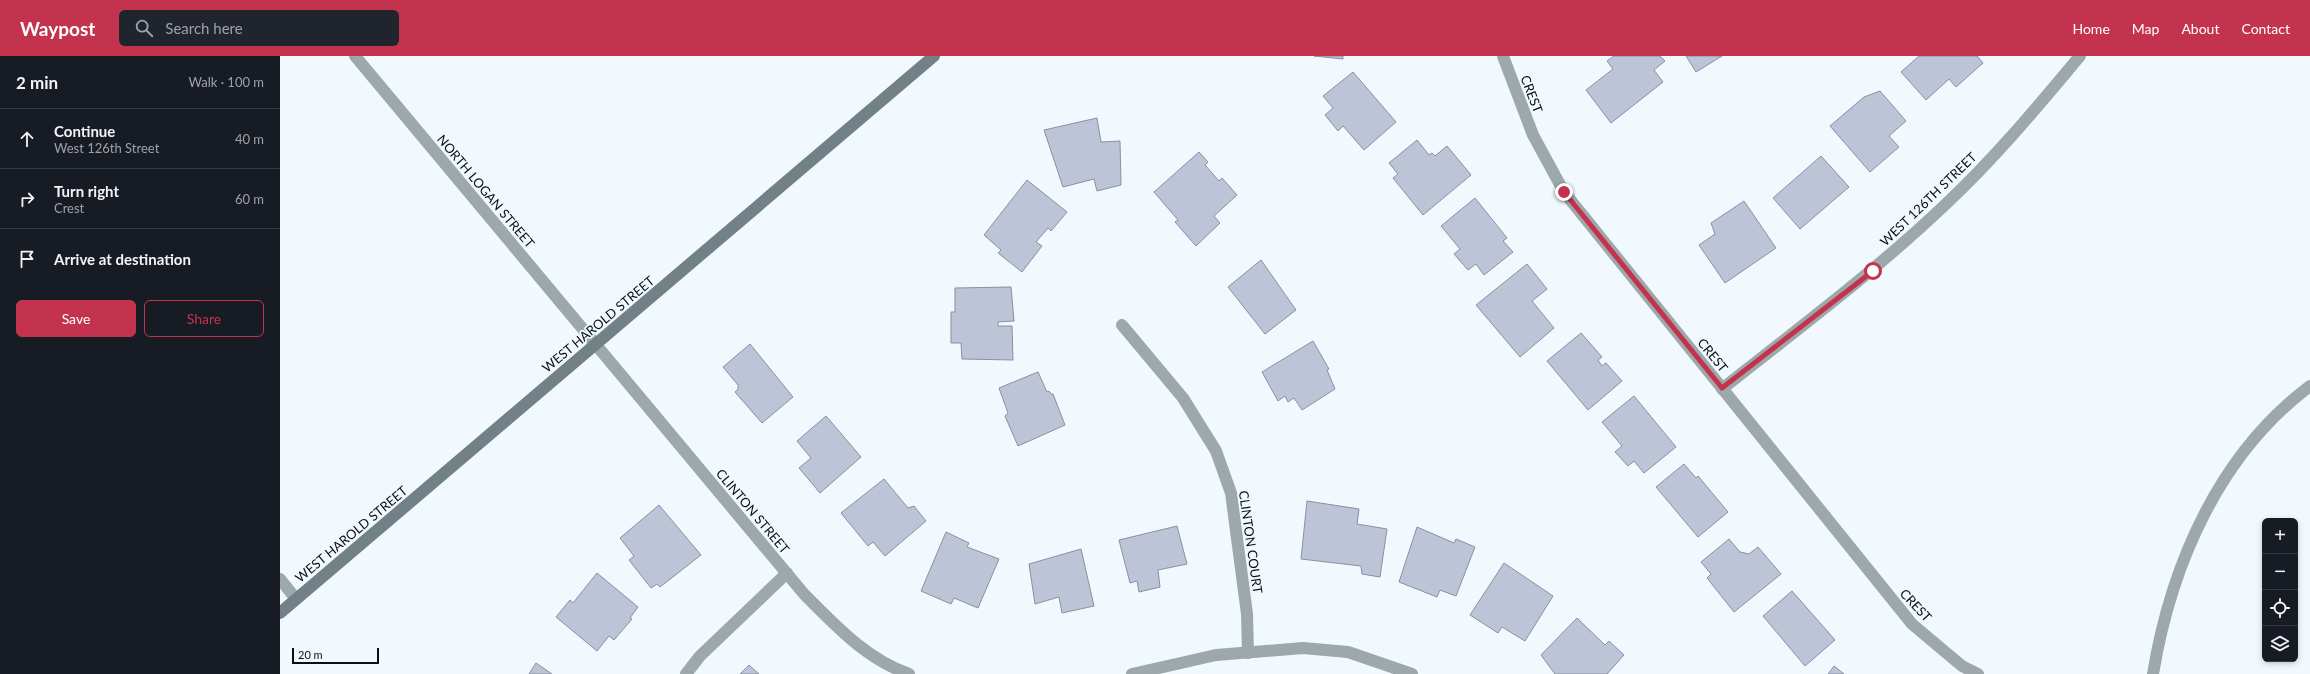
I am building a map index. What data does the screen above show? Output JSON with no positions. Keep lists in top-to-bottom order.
{
  "streets": {
    "main road": ["WEST HAROLD STREET"],
    "street": [
      "CREST",
      "NORTH LOGAN STREET",
      "WEST 126TH STREET",
      "CLINTON STREET",
      "CLINTON COURT"
    ]
  },
  "crossings": [
    ["CREST", "WEST 126TH STREET"],
    ["NORTH LOGAN STREET", "WEST HAROLD STREET"],
    ["NORTH LOGAN STREET", "CLINTON STREET"],
    ["WEST HAROLD STREET", "CLINTON STREET"]
  ],
  "scale_bar": "20 m",
  "page": {
    "header": "Waypost",
    "search": "Search here",
    "nav": [
      "Home",
      "Map",
      "About",
      "Contact"
    ],
    "heading": ["2 min", "Walk · 100 m"],
    "list": [
      ["Continue", "West 126th Street", "40 m"],
      ["Turn right", "Crest", "60 m"],
      "Arrive at destination"
    ],
    "buttons": ["Save", "Share"],
    "map_buttons": ["+", "−"],
    "scale": "20 m"
  }
}
